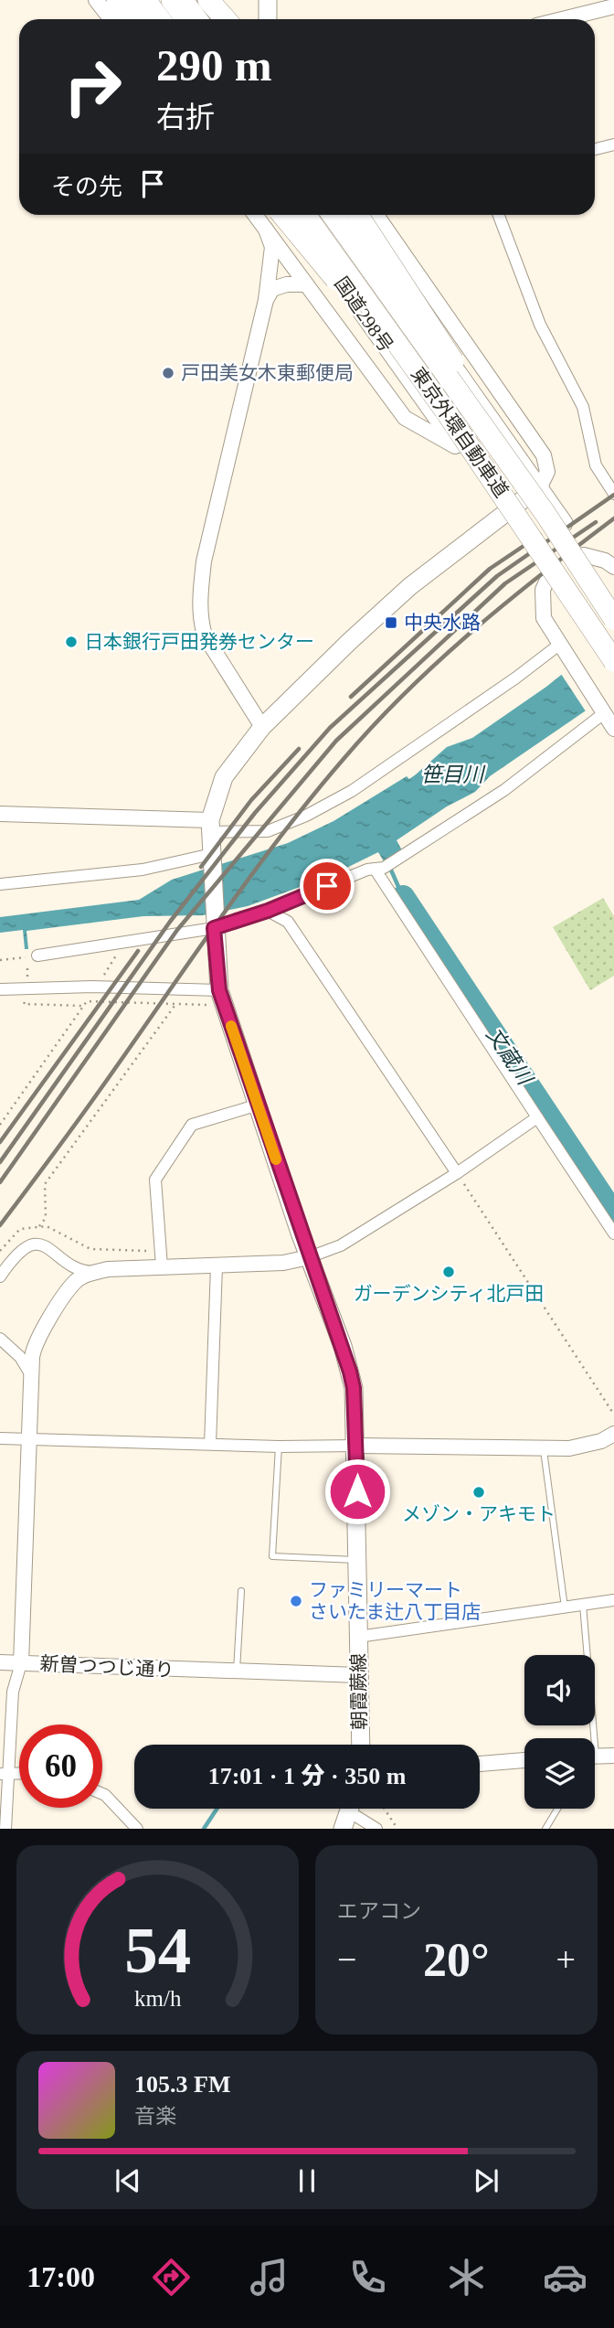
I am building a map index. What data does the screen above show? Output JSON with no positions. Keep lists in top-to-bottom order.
{
  "streets": {
    "highway": ["東京外環自動車道"],
    "main road": ["国道298号", "朝霞蕨線"],
    "street": ["新曽つつじ通り"]
  },
  "crossings": [
    ["新曽つつじ通り", "朝霞蕨線"]
  ],
  "water": ["笹目川", "文蔵川"],
  "places": {
    "other": [
      "戸田美女木東郵便局",
      "日本銀行戸田発券センター",
      "ガーデンシティ北戸田",
      "メゾン・アキモト",
      "ファミリーマート さいたま辻八丁目店"
    ],
    "transit": ["中央水路"]
  },
  "page": {
    "turn": ["290 m", "右折"],
    "then": "その先",
    "limit": "60",
    "trip": "17:01 · 1 分 · 350 m",
    "tile": "エアコン",
    "heat": ["−", "20°", "+"],
    "song": ["105.3 FM", "音楽"],
    "tabs": "17:00",
    "gauge": ["54", "km/h"]
  }
}
